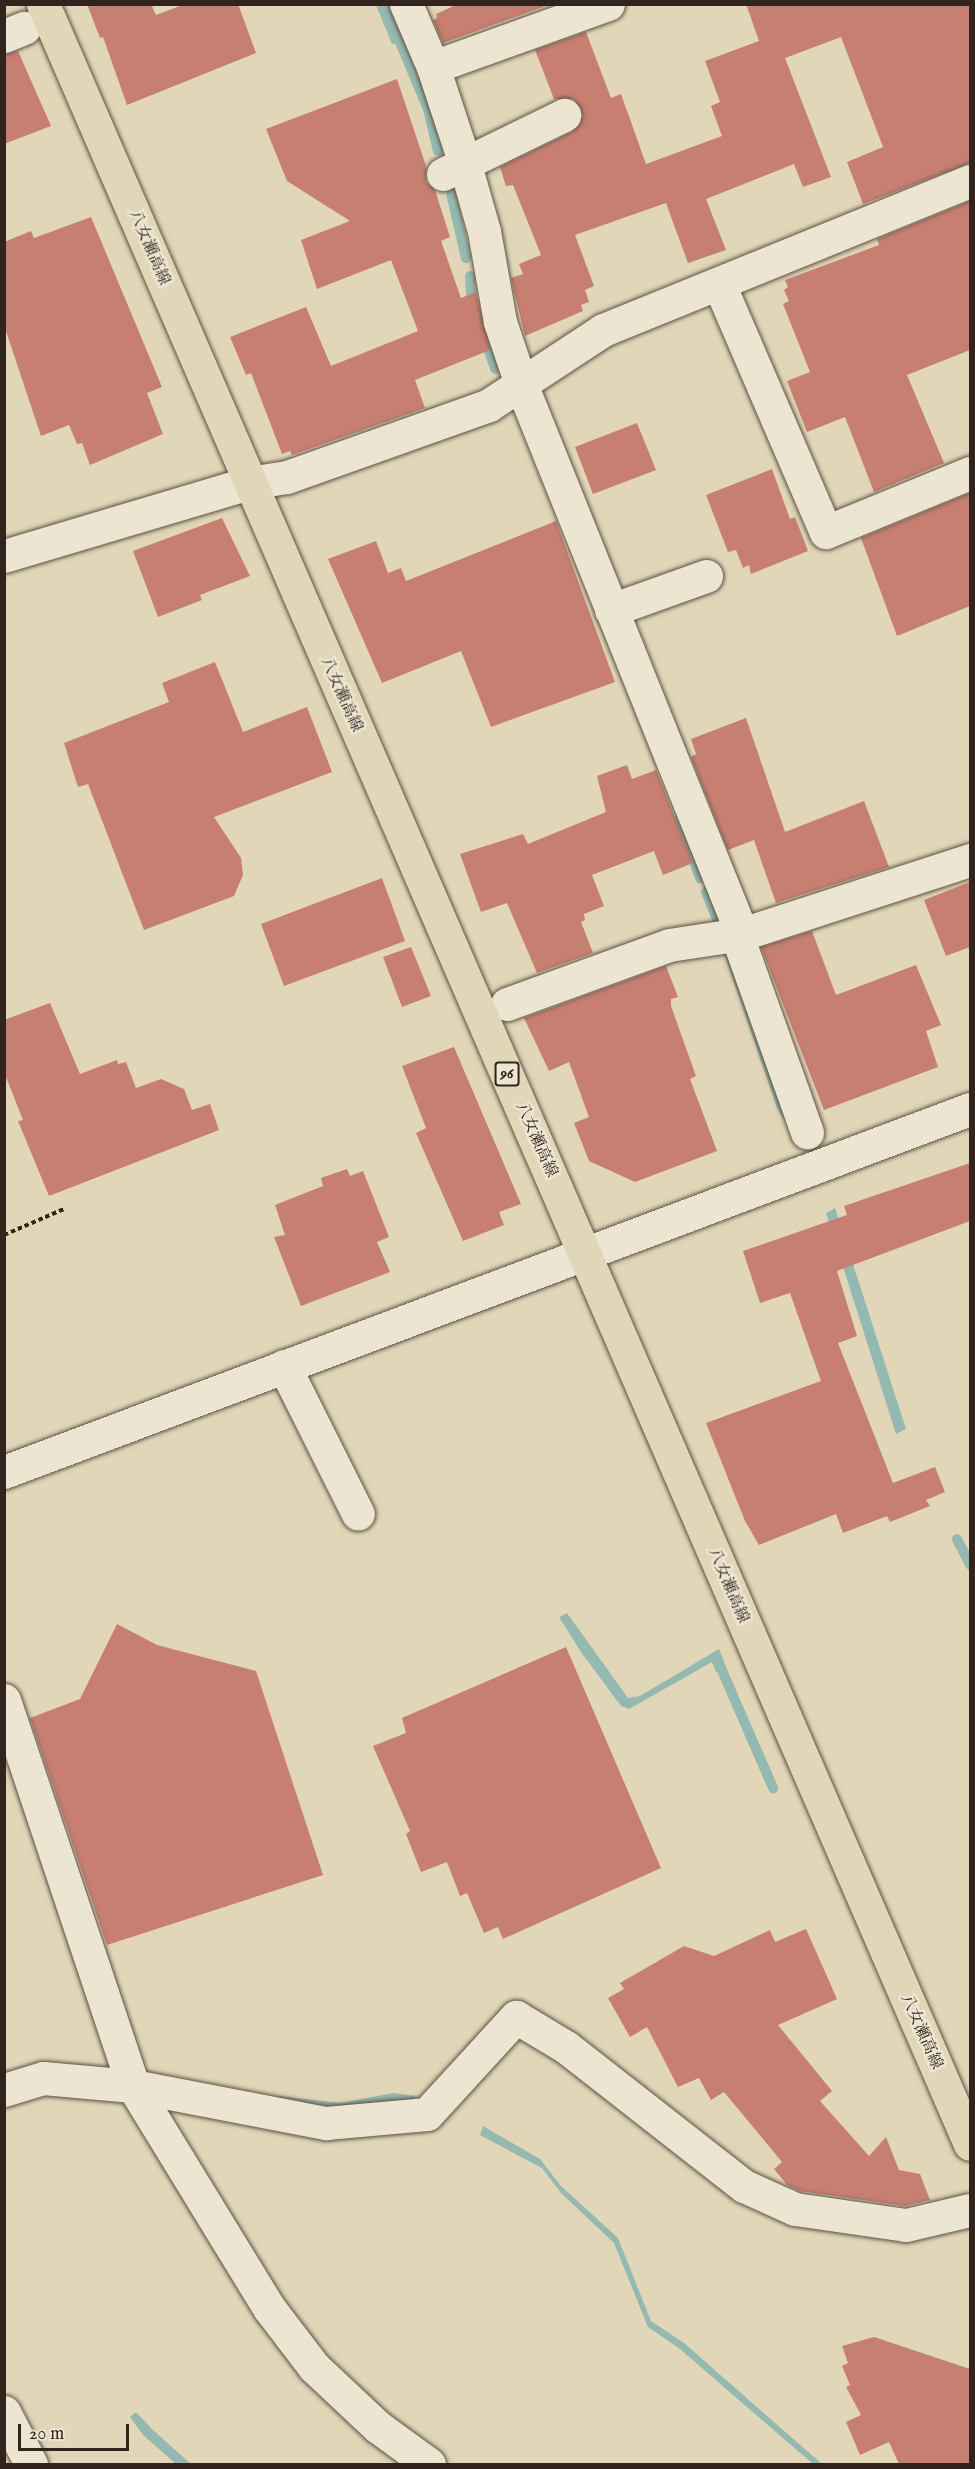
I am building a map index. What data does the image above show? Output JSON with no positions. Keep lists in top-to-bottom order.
{
  "streets": {
    "main road": ["八女瀬高線", "96"]
  },
  "scale_bar": "20 m"
}
